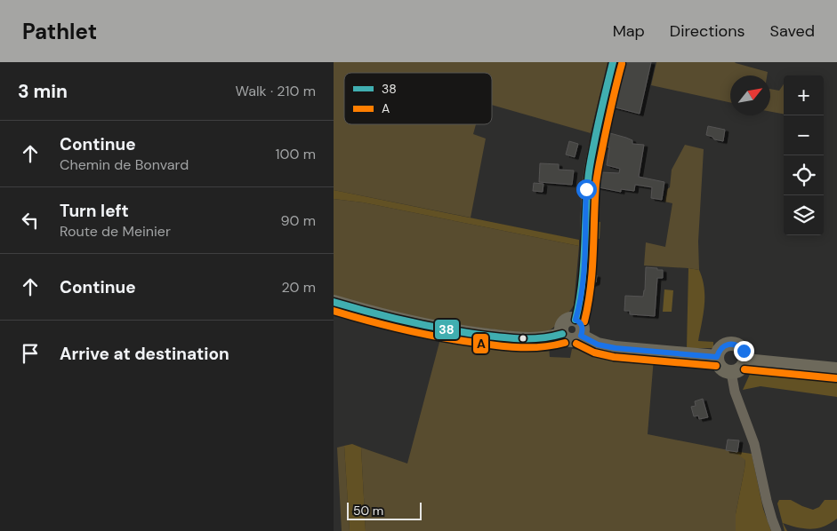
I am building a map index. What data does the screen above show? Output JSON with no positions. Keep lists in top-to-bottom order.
{
  "lines": ["transit line 38", "transit line A"],
  "legend": ["38", "A"],
  "scale_bar": "50 m",
  "north": "top right",
  "page": {
    "header": "Pathlet",
    "nav": ["Map", "Directions", "Saved"],
    "heading": ["3 min", "Walk · 210 m"],
    "map_buttons": ["+", "−"],
    "list": [
      ["Continue", "Chemin de Bonvard", "100 m"],
      ["Turn left", "Route de Meinier", "90 m"],
      ["Continue", "20 m"],
      "Arrive at destination"
    ],
    "scale": "50 m"
  }
}
